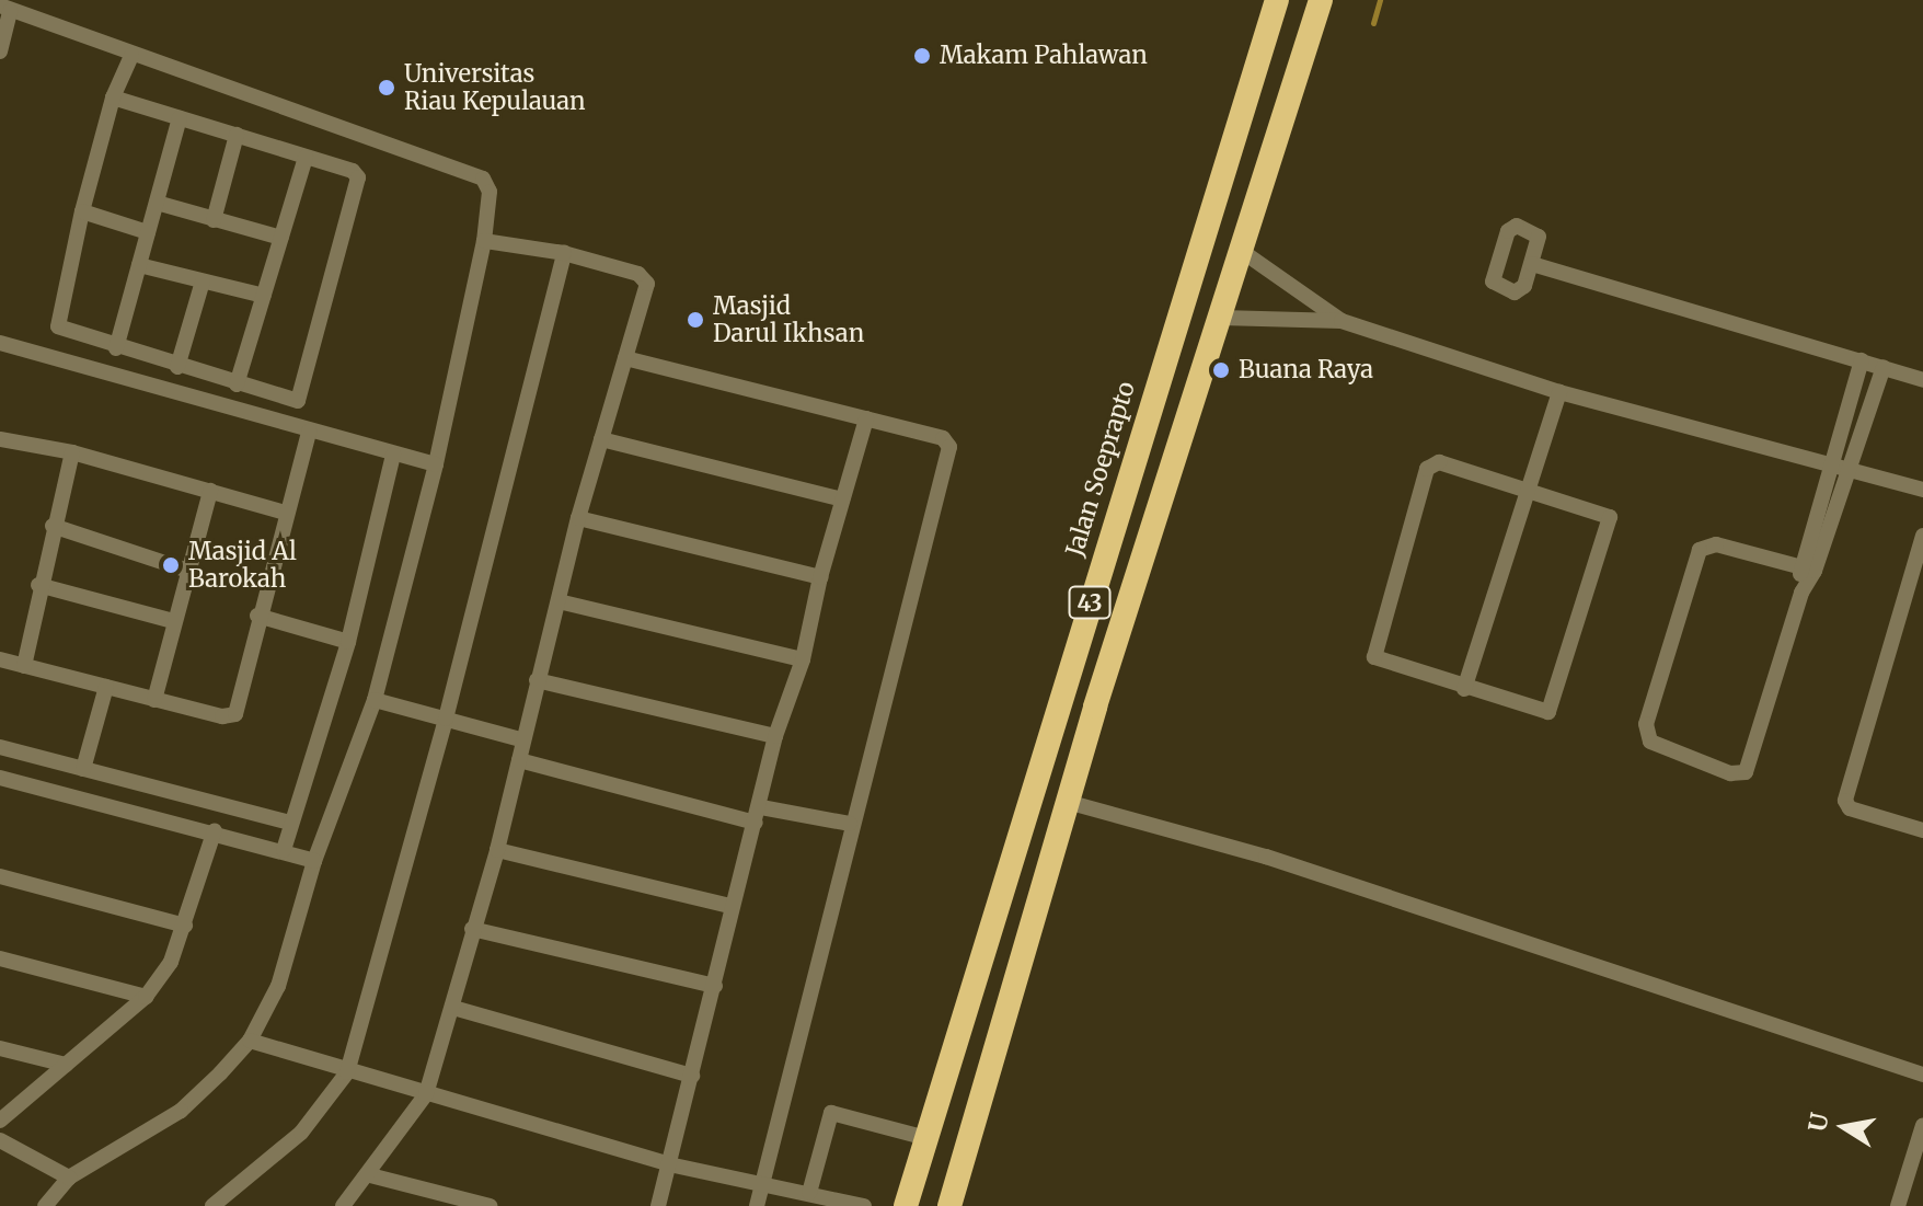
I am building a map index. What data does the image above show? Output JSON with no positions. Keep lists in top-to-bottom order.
{
  "streets": {
    "highway": ["Jalan Soeprapto", "43"]
  },
  "places": [
    "Makam Pahlawan",
    "Universitas Riau Kepulauan",
    "Masjid Darul Ikhsan",
    "Buana Raya",
    "Masjid Al Barokah"
  ],
  "north": "left"
}
